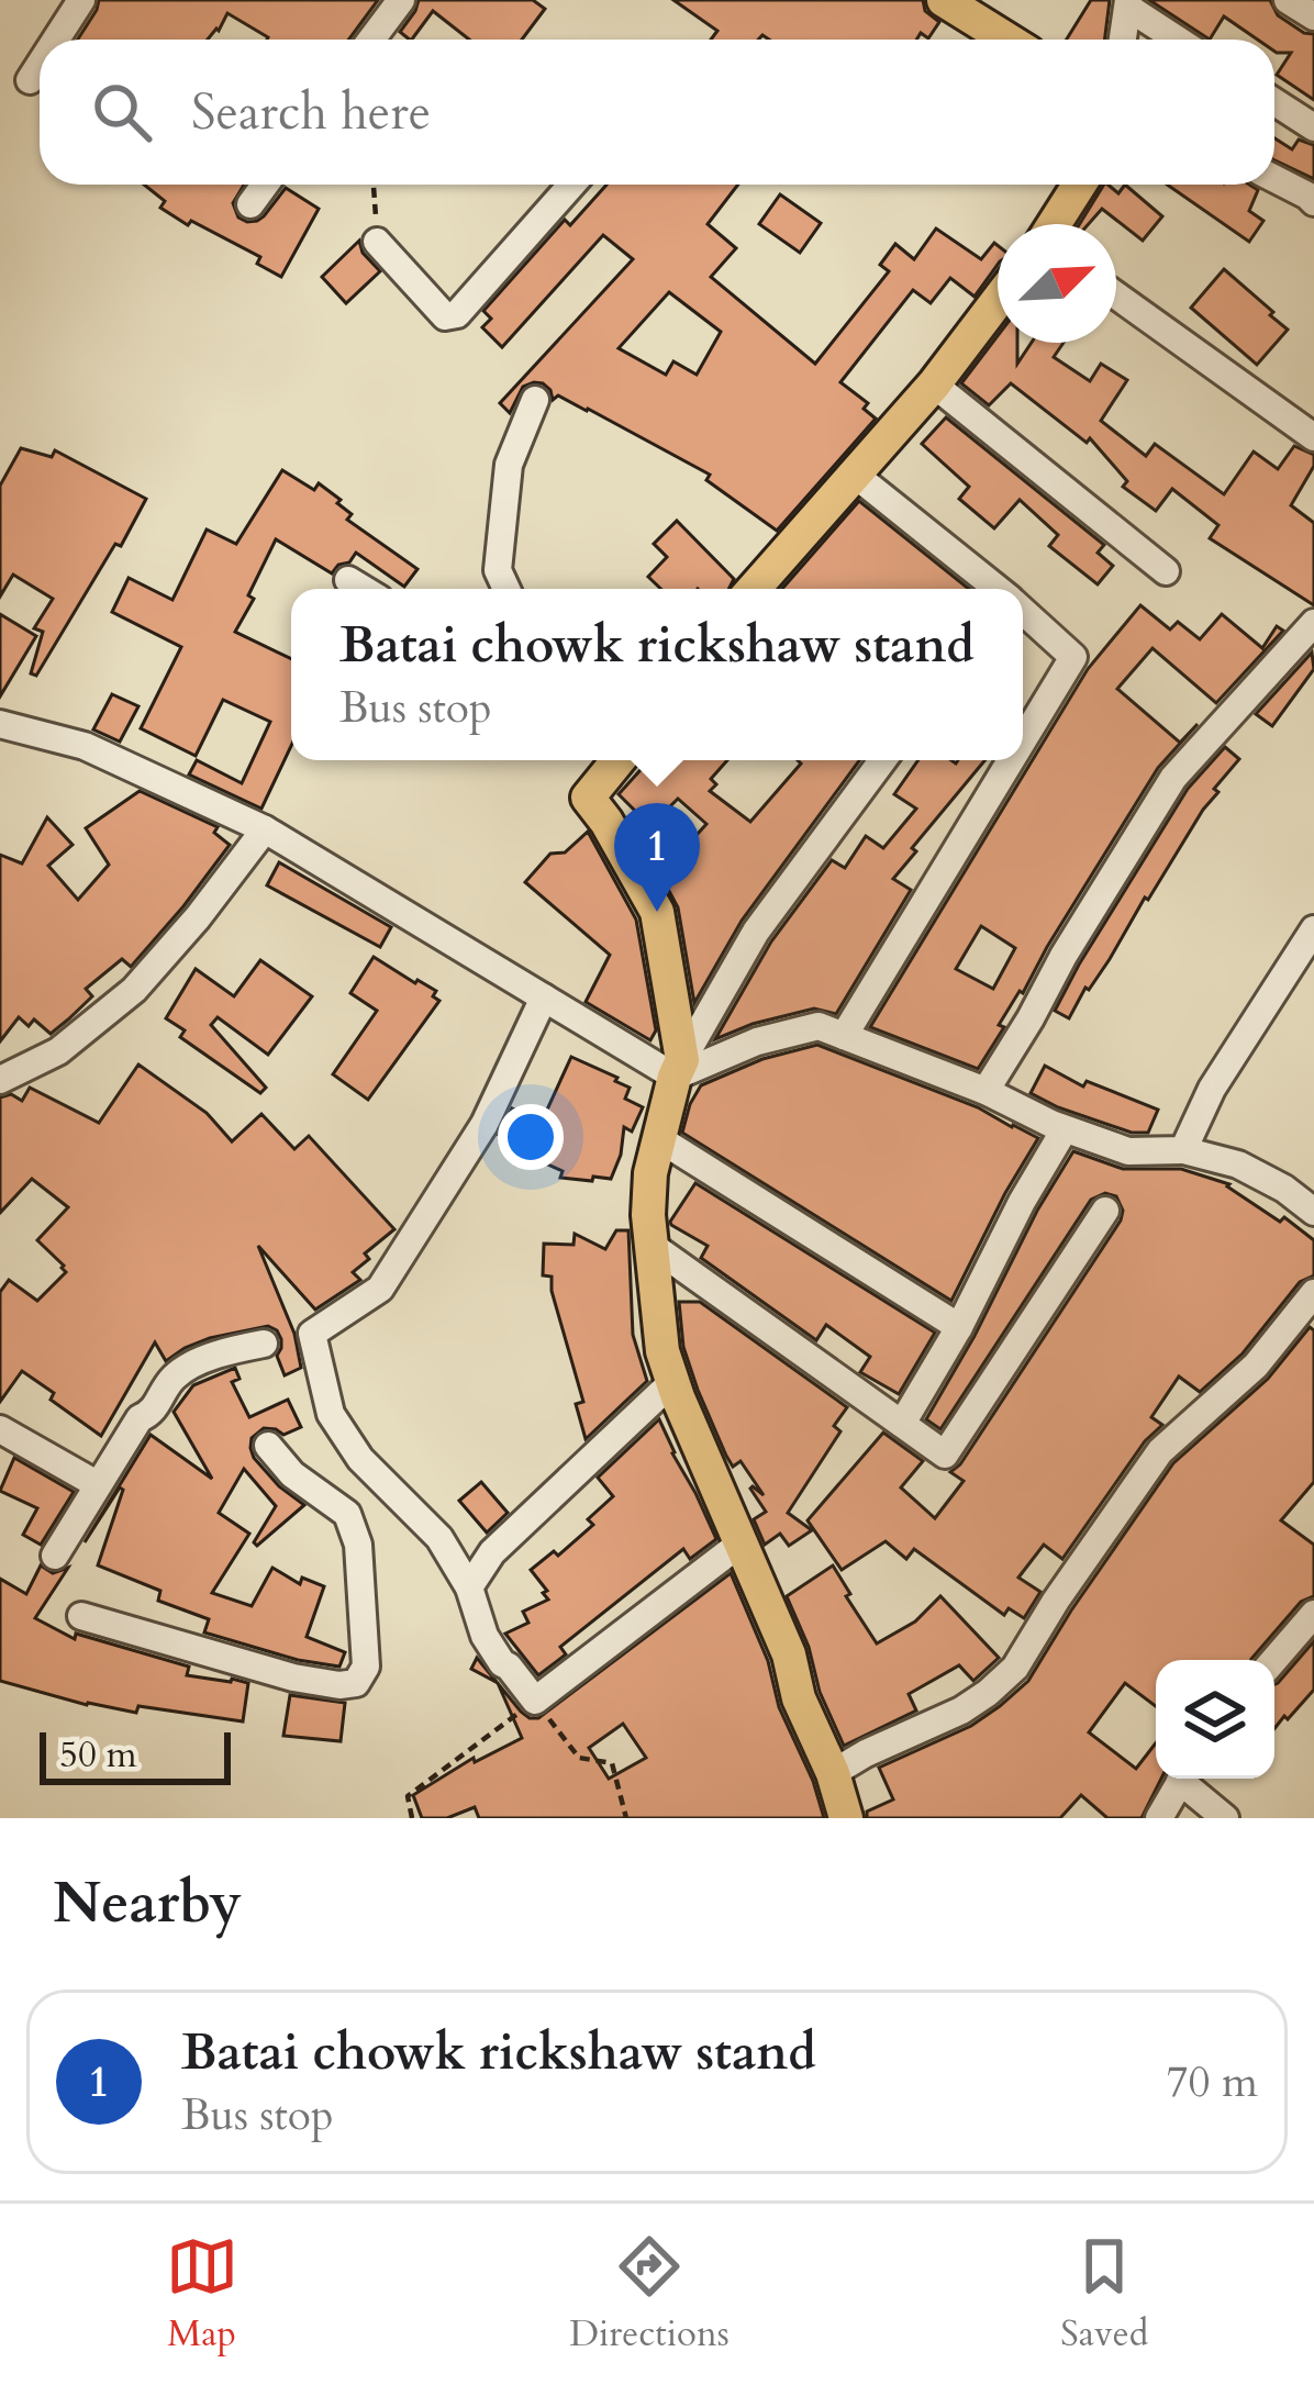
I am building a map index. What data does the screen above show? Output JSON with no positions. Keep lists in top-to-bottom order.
{
  "scale_bar": "50 m",
  "north": "top right",
  "page": {
    "search": "Search here",
    "popup": ["Batai chowk rickshaw stand", "Bus stop"],
    "pins": "1",
    "scale": "50 m",
    "heading": "Nearby",
    "list": [
      {
        "mark": "1",
        "name": "Batai chowk rickshaw stand",
        "note": "Bus stop",
        "value": "70 m"
      }
    ],
    "nav": ["Map", "Directions", "Saved"]
  }
}
